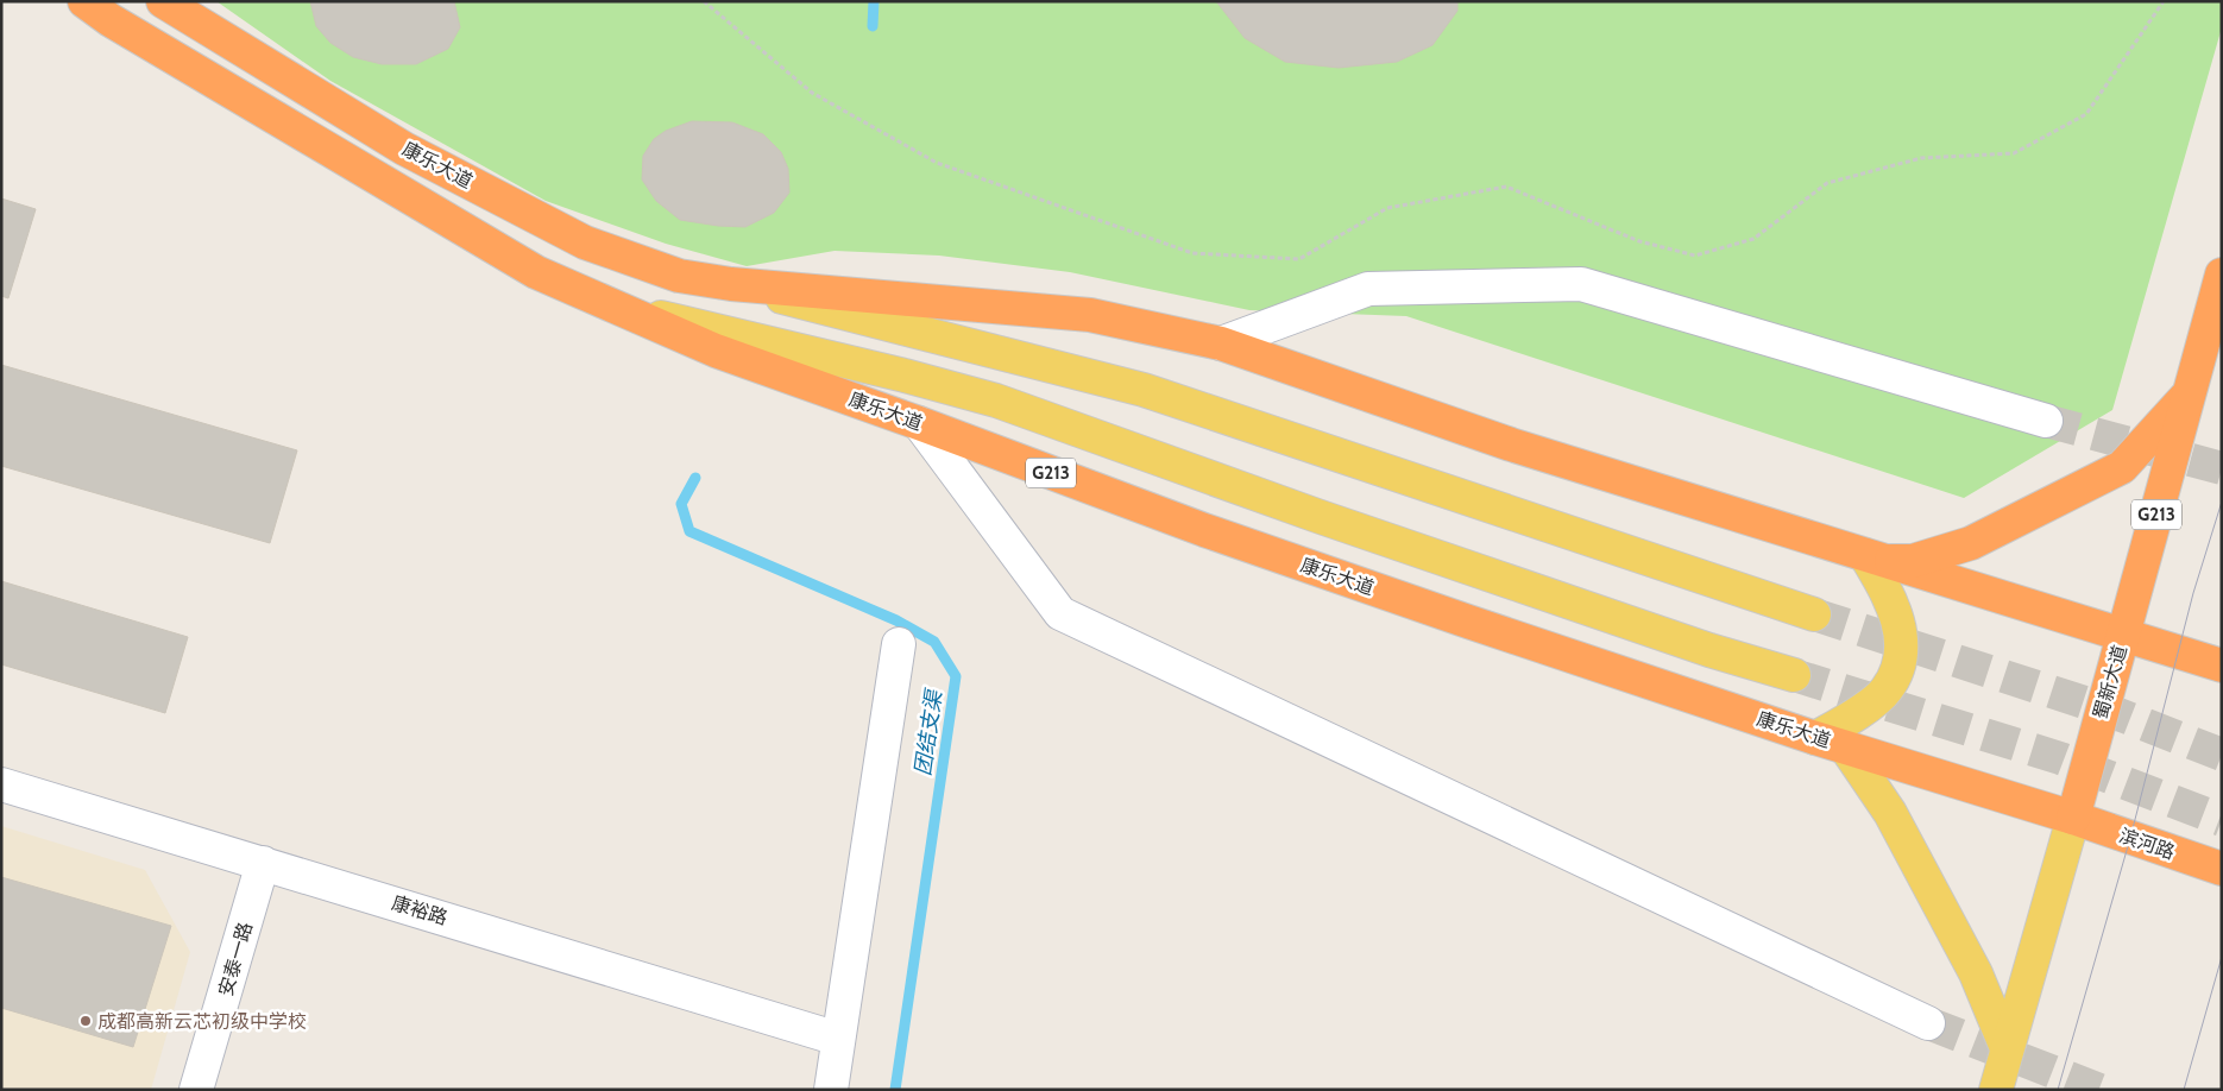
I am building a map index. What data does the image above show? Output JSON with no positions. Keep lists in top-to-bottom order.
{
  "streets": {
    "highway": [
      "康乐大道",
      "G213",
      "蜀新大道",
      "滨河路"
    ],
    "street": ["康裕路", "安泰一路"]
  },
  "crossings": [
    ["康乐大道", "蜀新大道"],
    ["康乐大道", "滨河路"],
    ["蜀新大道", "滨河路"],
    ["康裕路", "安泰一路"]
  ],
  "water": ["团结支渠"],
  "places": ["成都高新云芯初级中学校"]
}
